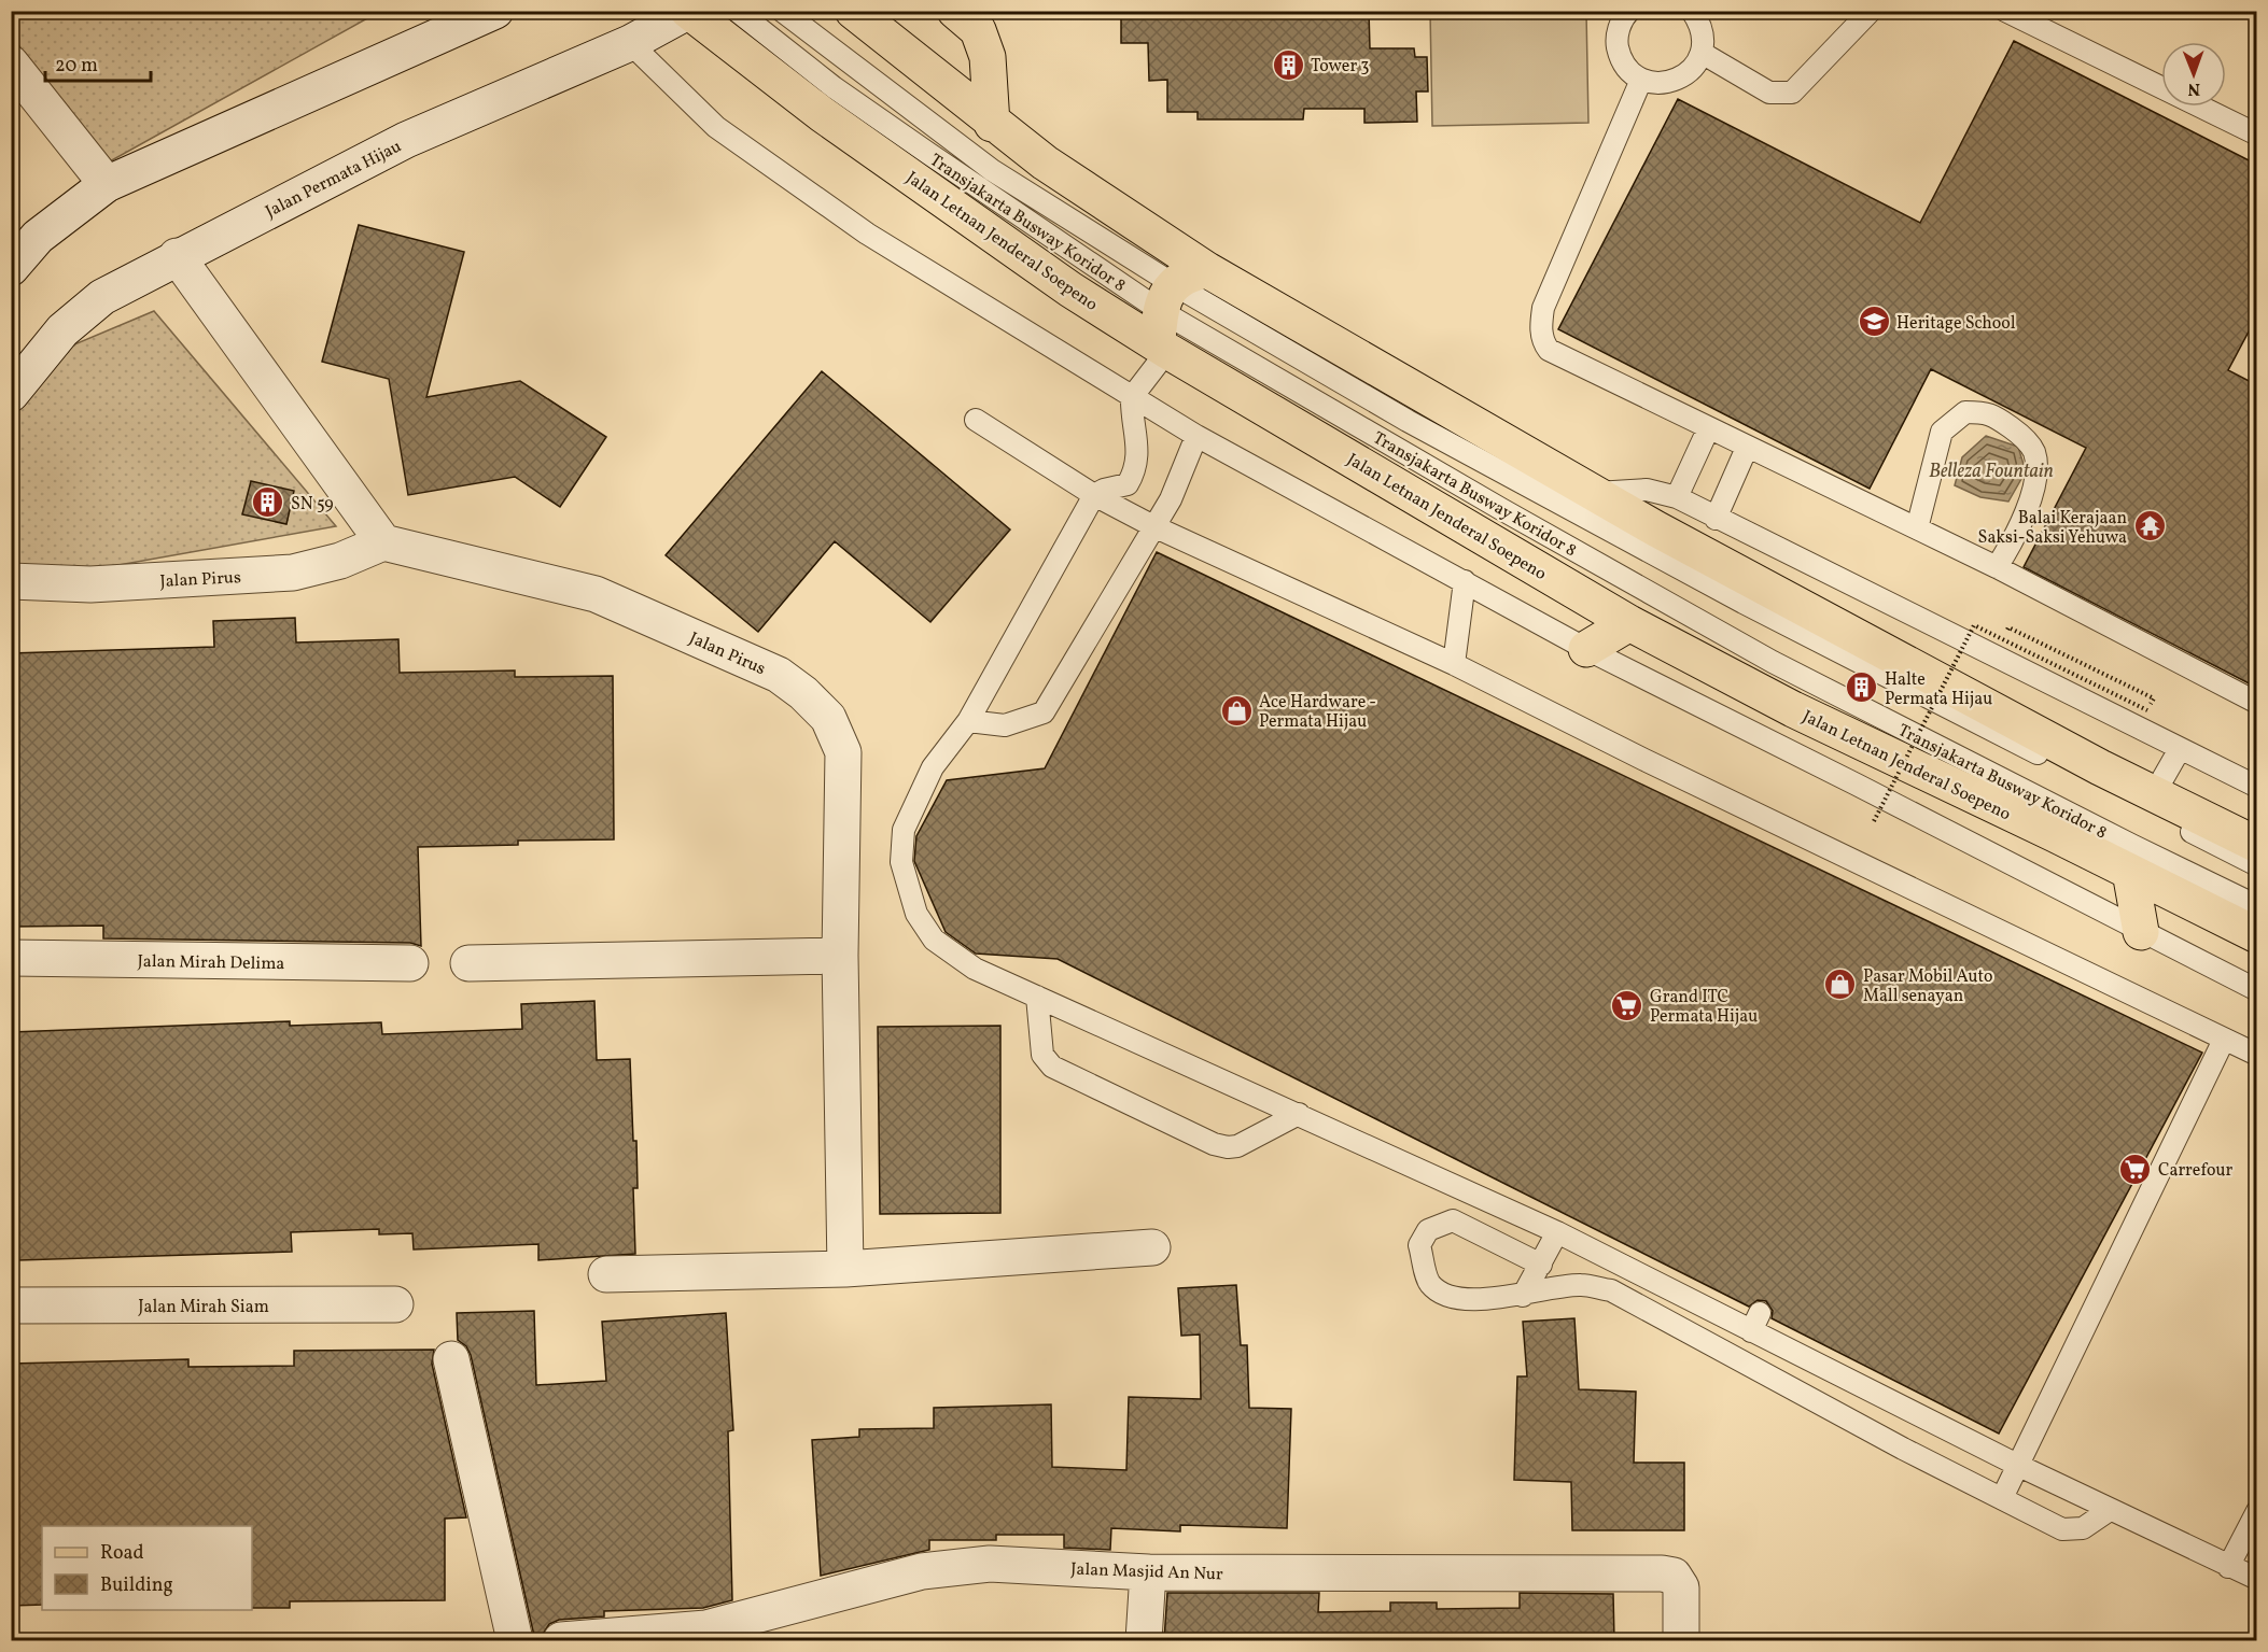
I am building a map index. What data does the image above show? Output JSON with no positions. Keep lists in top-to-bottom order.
{
  "streets": {
    "main road": ["Jalan Letnan Jenderal Soepeno"],
    "street": [
      "Jalan Permata Hijau",
      "Jalan Pirus",
      "Jalan Mirah Delima",
      "Jalan Mirah Siam",
      "Jalan Masjid An Nur"
    ],
    "lane": ["Transjakarta Busway Koridor 8"]
  },
  "crossings": [
    ["Jalan Permata Hijau", "Jalan Letnan Jenderal Soepeno"],
    ["Transjakarta Busway Koridor 8", "Jalan Letnan Jenderal Soepeno"]
  ],
  "water": ["Belleza Fountain"],
  "places": {
    "building": ["Tower 3", "SN 59", "Halte Permata Hijau"],
    "school or university": ["Heritage School"],
    "temple": ["Balai Kerajaan Saksi-Saksi Yehuwa"],
    "shop": ["Ace Hardware - Permata Hijau", "Pasar Mobil Auto Mall senayan"],
    "supermarket": ["Grand ITC Permata Hijau", "Carrefour"]
  },
  "legend": ["Road", "Building"],
  "scale_bar": "20 m",
  "north": "bottom"
}
